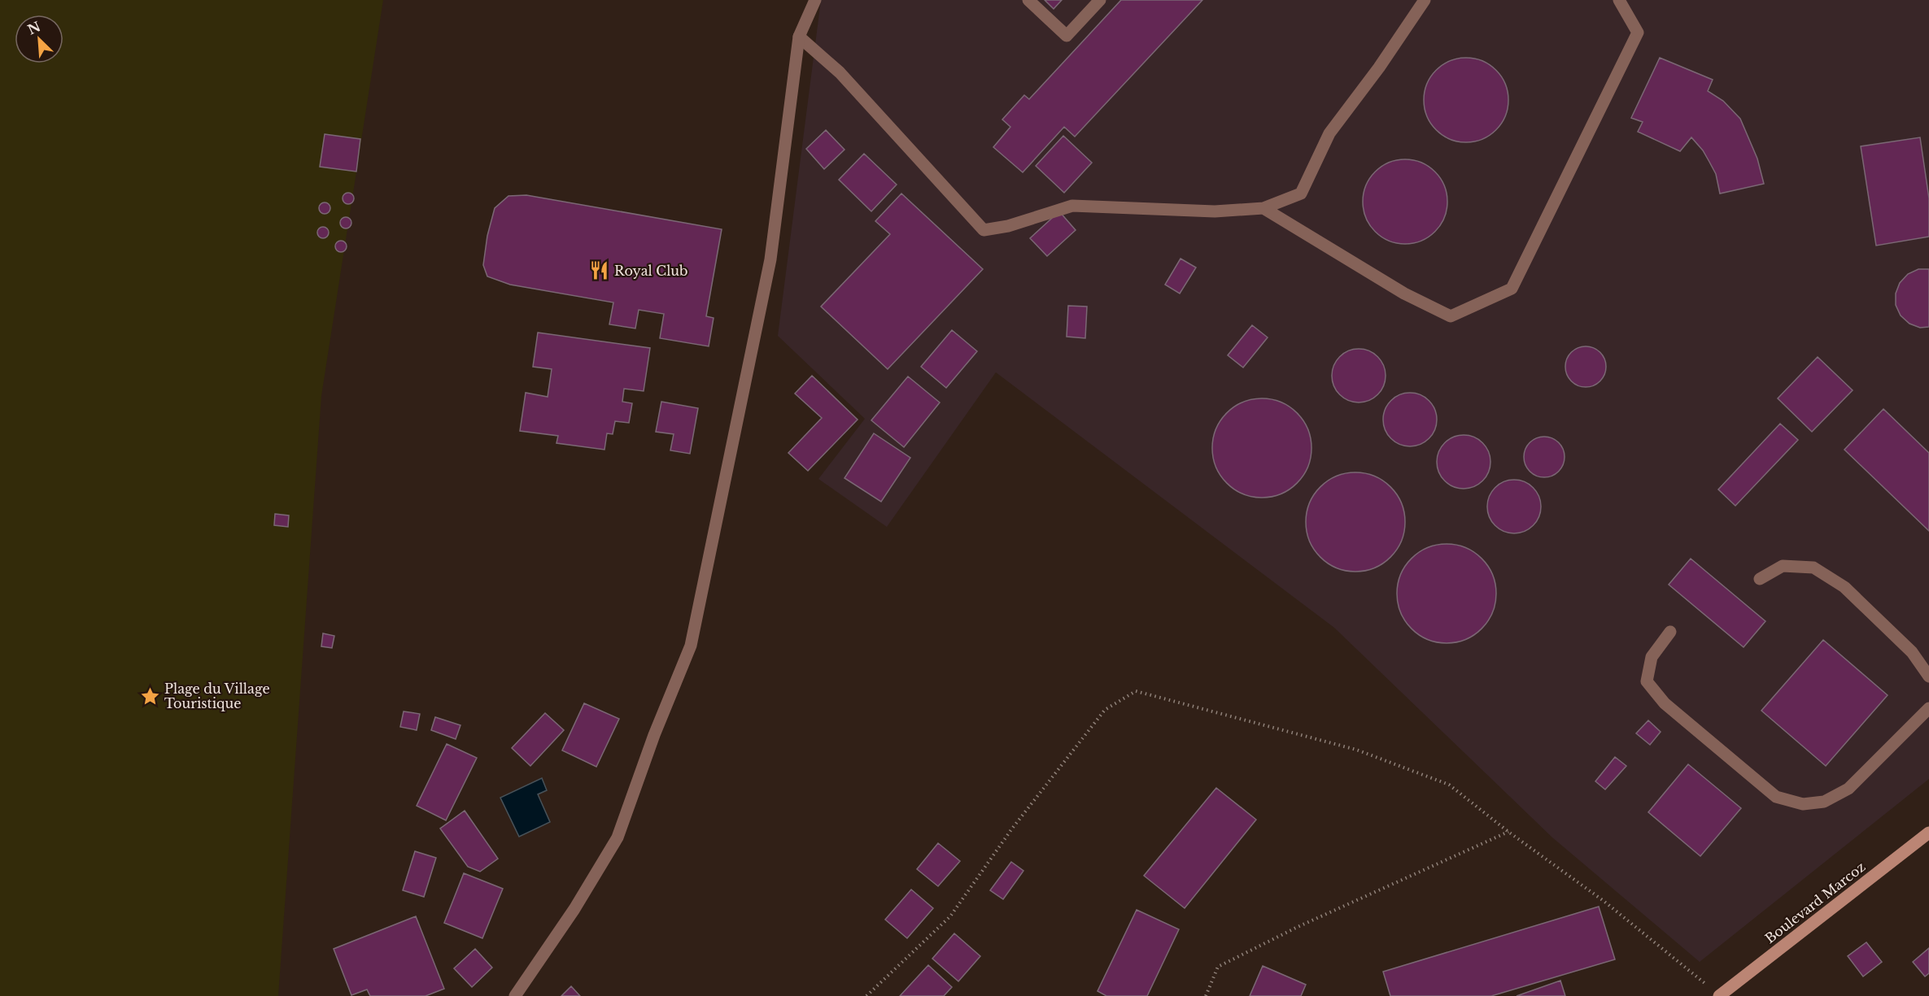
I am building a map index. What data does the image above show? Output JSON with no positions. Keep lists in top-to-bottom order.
{
  "streets": {
    "main road": ["Boulevard Marcoz"]
  },
  "places": {
    "restaurant": ["Royal Club"],
    "place": ["Plage du Village Touristique"]
  },
  "north": "top left"
}
